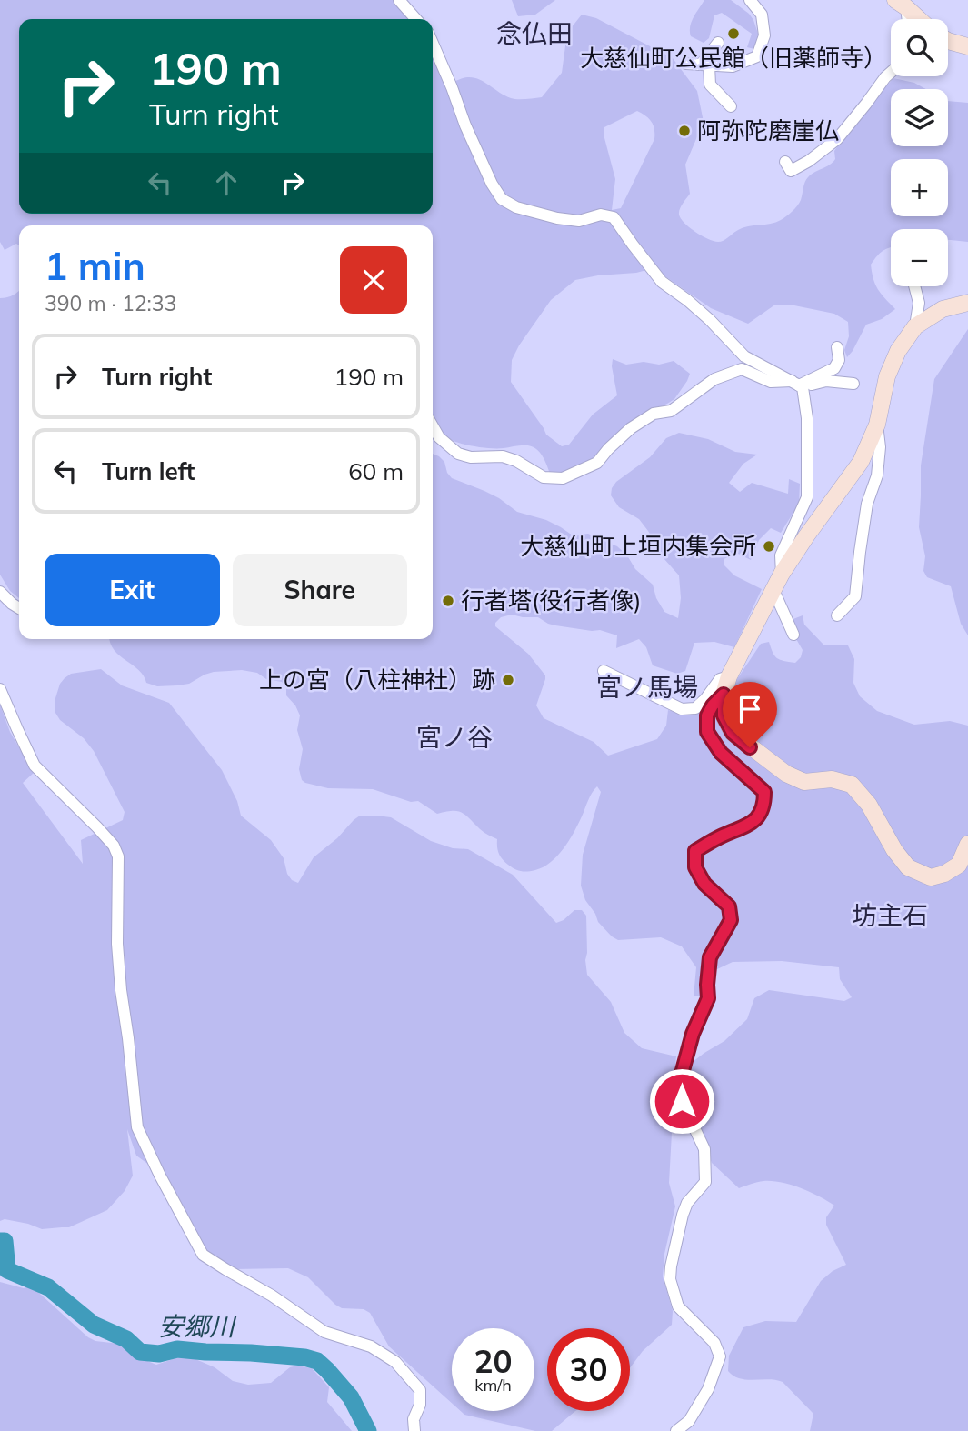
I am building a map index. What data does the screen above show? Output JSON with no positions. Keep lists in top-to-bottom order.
{
  "districts": [
    "念仏田",
    "宮ノ馬場",
    "宮ノ谷",
    "坊主石"
  ],
  "water": ["安郷川"],
  "places": [
    "大慈仙町公民館（旧薬師寺）",
    "阿弥陀磨崖仏",
    "大慈仙町上垣内集会所",
    "行者塔(役行者像)",
    "上の宮（八柱神社）跡"
  ],
  "page": {
    "map_buttons": ["+", "−"],
    "turn": ["190 m", "Turn right"],
    "heading": ["1 min", "390 m · 12:33"],
    "list": [
      {
        "name": "Turn right",
        "value": "190 m"
      },
      {
        "name": "Turn left",
        "value": "60 m"
      }
    ],
    "buttons": ["Exit", "Share"],
    "speed": "20 km/h",
    "limit": "30"
  }
}
